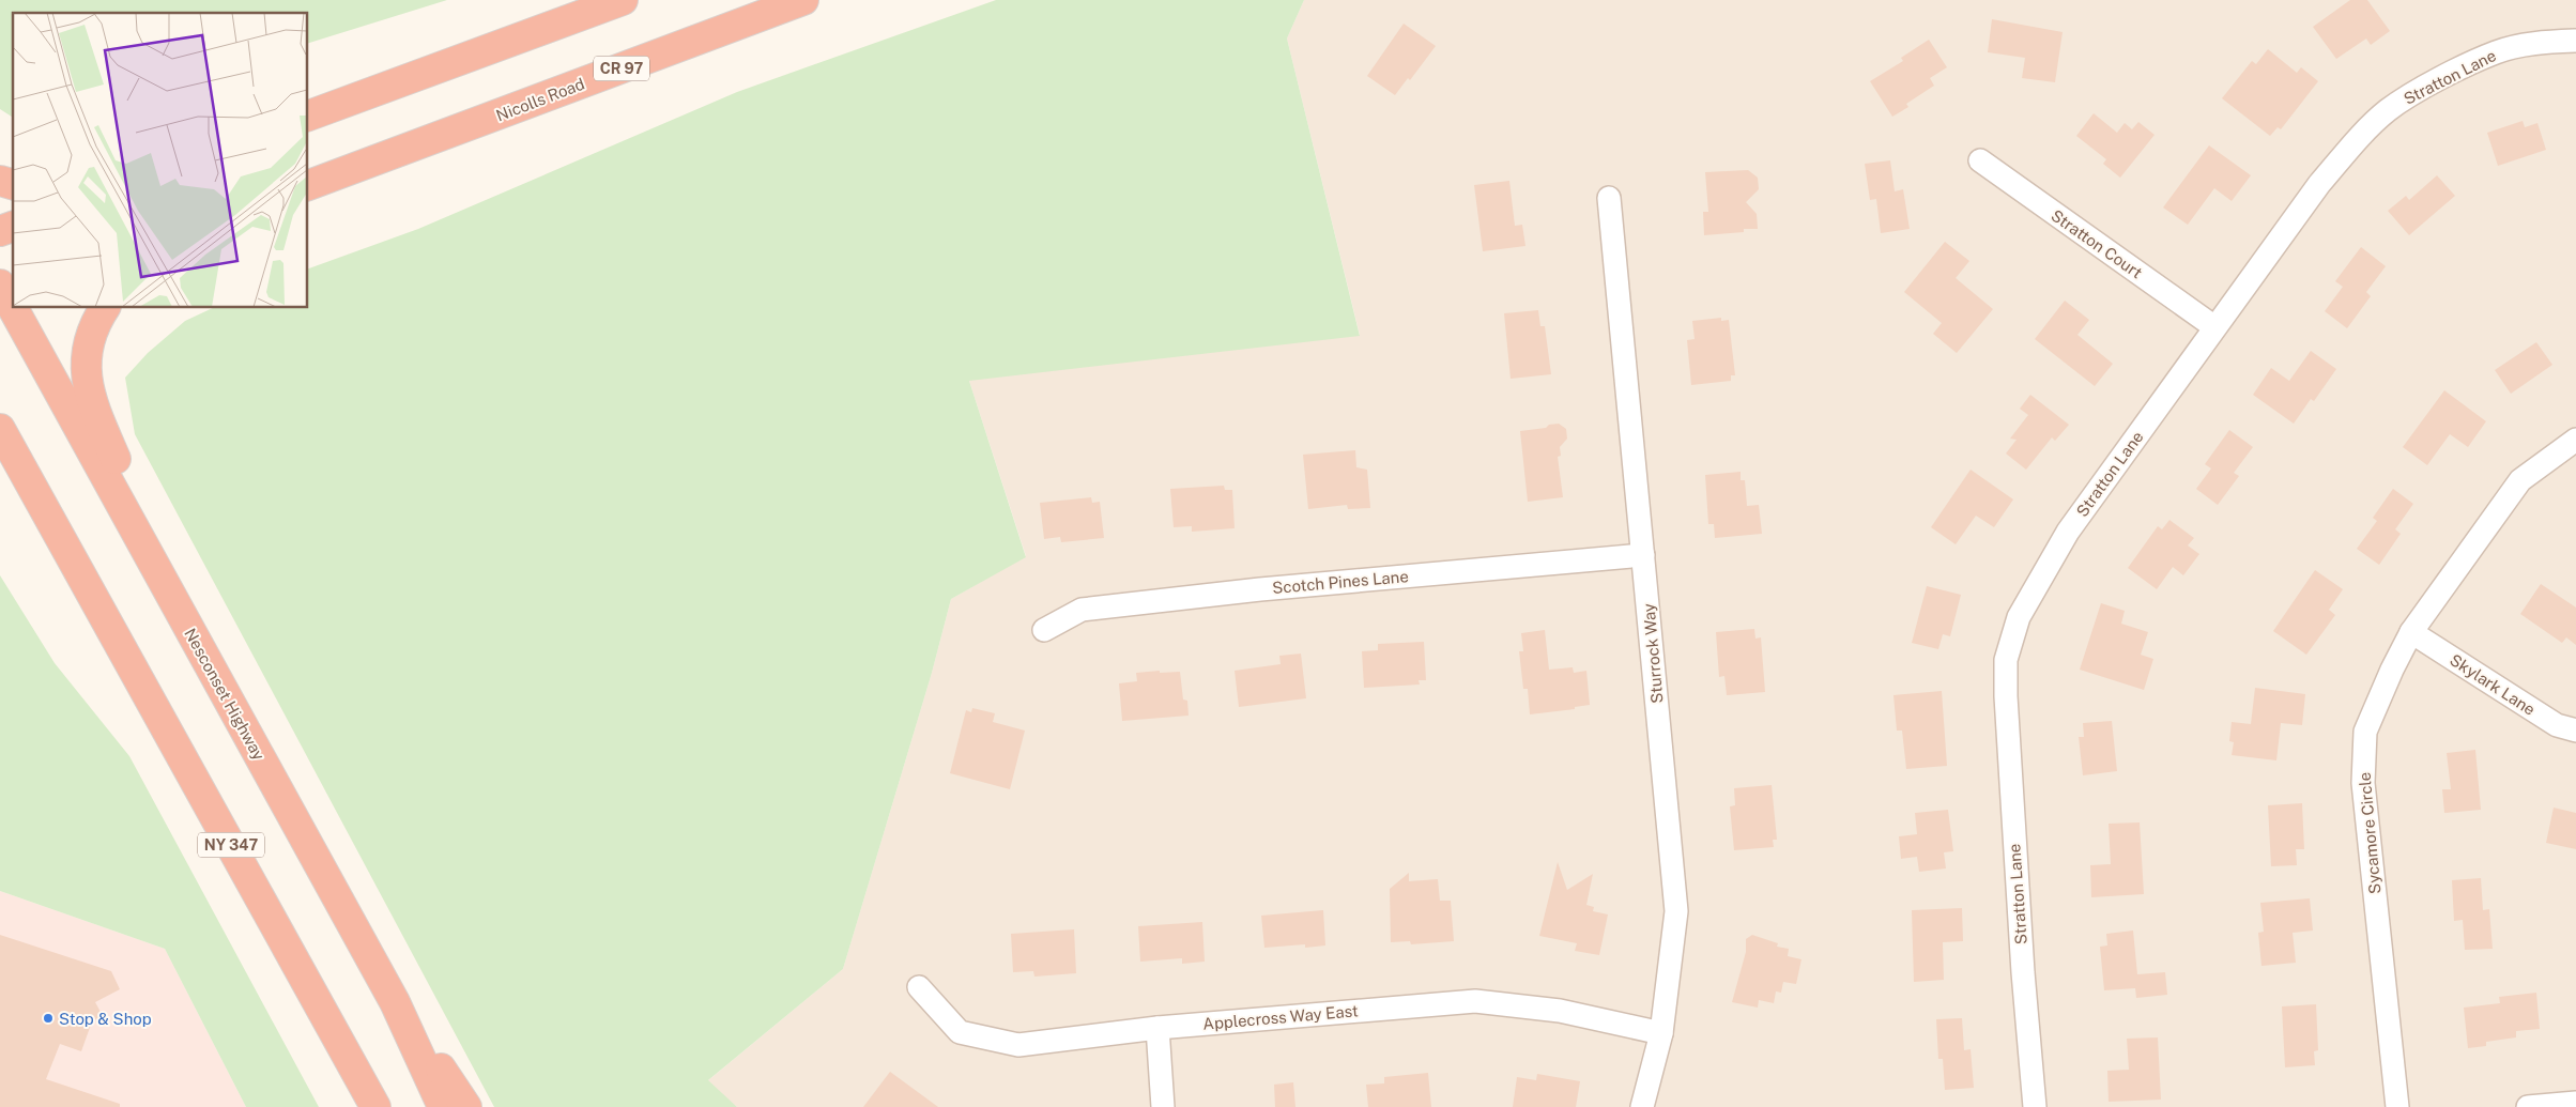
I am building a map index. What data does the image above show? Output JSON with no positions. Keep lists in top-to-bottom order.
{
  "streets": {
    "highway": [
      "CR 97",
      "Nicolls Road",
      "Nesconset Highway",
      "NY 347"
    ],
    "street": [
      "Stratton Lane",
      "Stratton Court",
      "Scotch Pines Lane",
      "Sturrock Way",
      "Skylark Lane",
      "Sycamore Circle",
      "Applecross Way East"
    ]
  },
  "crossings": [
    ["Stratton Lane", "Stratton Court"],
    ["Scotch Pines Lane", "Sturrock Way"],
    ["Sturrock Way", "Applecross Way East"],
    ["Skylark Lane", "Sycamore Circle"]
  ],
  "places": ["Stop & Shop"]
}
